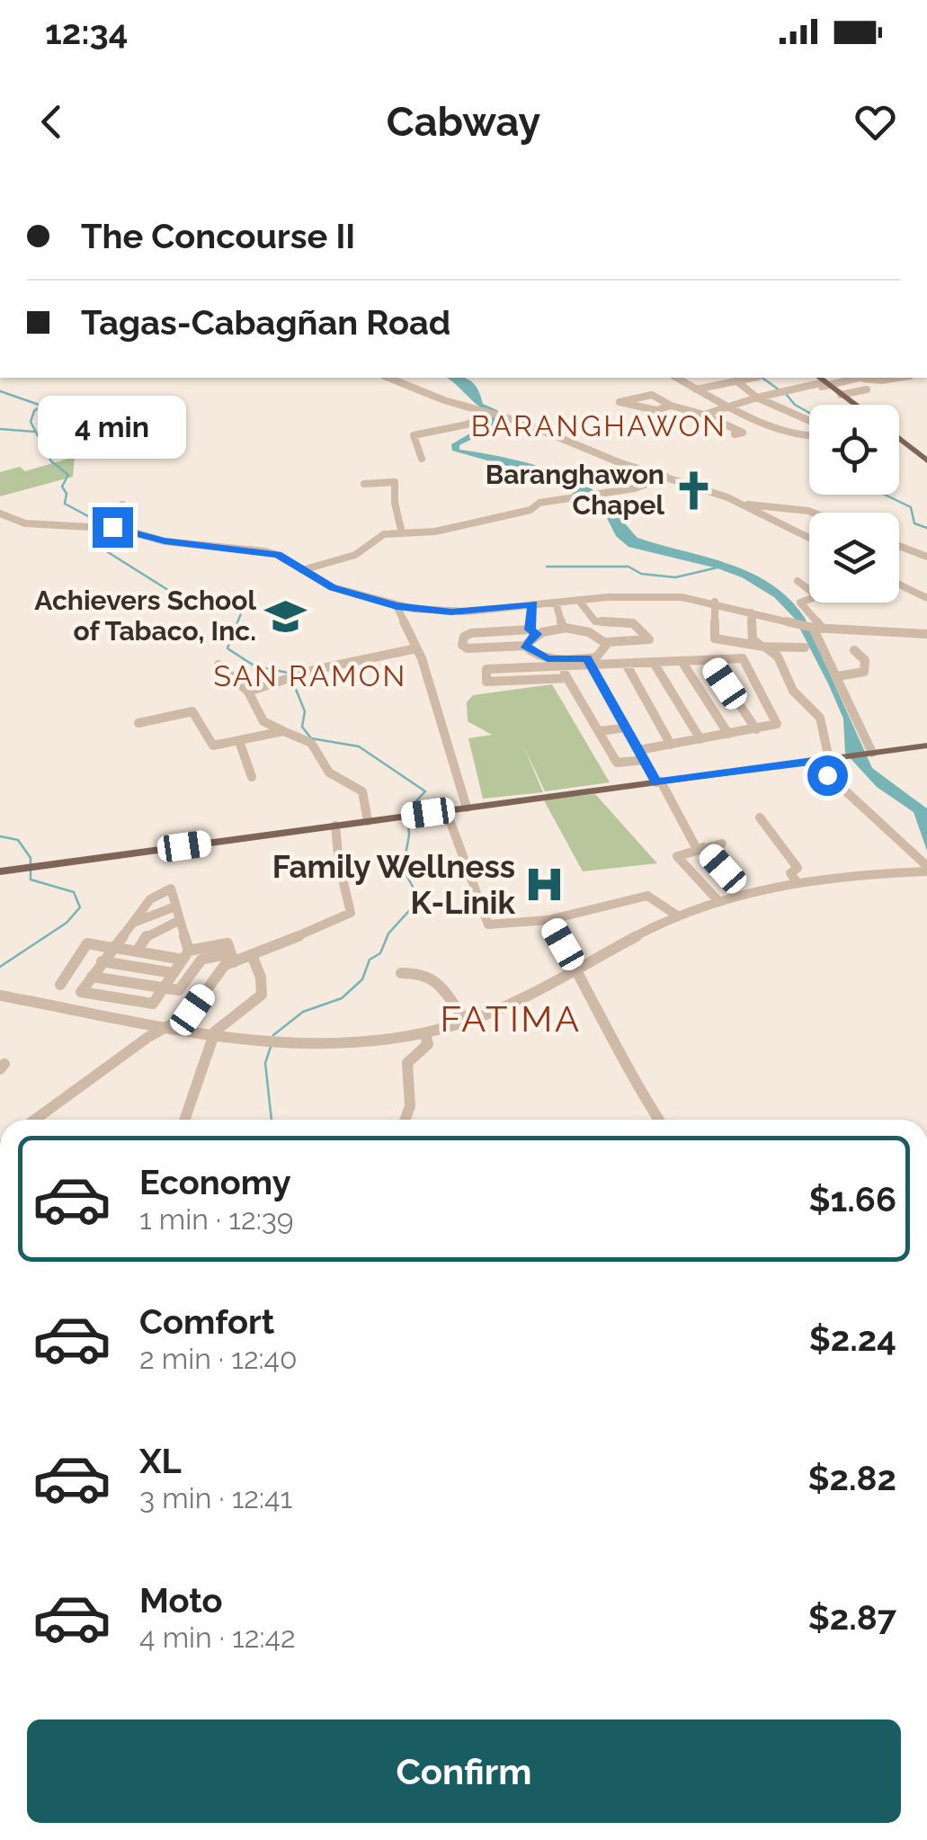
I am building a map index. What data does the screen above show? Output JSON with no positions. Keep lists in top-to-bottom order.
{
  "districts": ["BARANGHAWON", "SAN RAMON", "FATIMA"],
  "places": {
    "church": ["Baranghawon Chapel"],
    "school or university": ["Achievers School of Tabaco, Inc."],
    "hospital": ["Family Wellness K-Linik"]
  },
  "page": {
    "status": "12:34",
    "header": "Cabway",
    "banner": ["The Concourse II", "Tagas-Cabagñan Road"],
    "bubble": "4 min",
    "list": [
      {
        "name": "Economy",
        "note": "1 min · 12:39",
        "value": "$1.66"
      },
      {
        "name": "Comfort",
        "note": "2 min · 12:40",
        "value": "$2.24"
      },
      {
        "name": "XL",
        "note": "3 min · 12:41",
        "value": "$2.82"
      },
      {
        "name": "Moto",
        "note": "4 min · 12:42",
        "value": "$2.87"
      }
    ],
    "buttons": "Confirm"
  }
}
